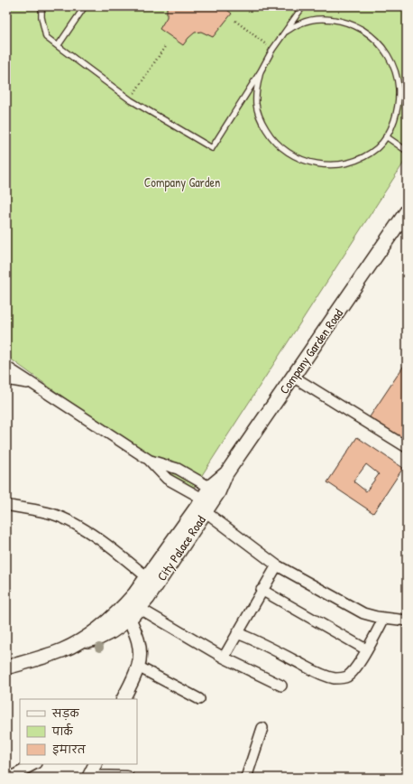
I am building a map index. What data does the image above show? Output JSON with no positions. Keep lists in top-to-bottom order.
{
  "streets": {
    "main road": ["Company Garden Road", "City Palace Road"]
  },
  "crossings": [
    ["Company Garden Road", "City Palace Road"]
  ],
  "parks": ["Company Garden"],
  "legend": ["सड़क", "पार्क", "इमारत"]
}
